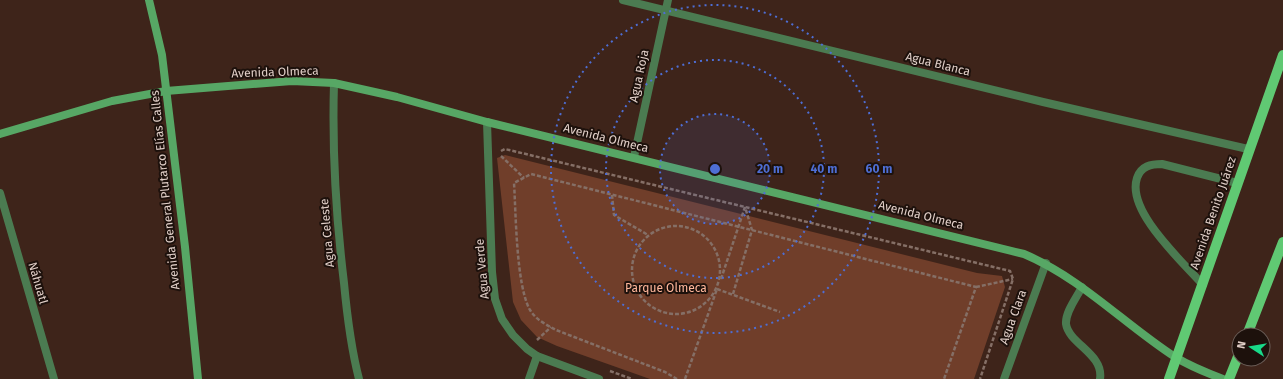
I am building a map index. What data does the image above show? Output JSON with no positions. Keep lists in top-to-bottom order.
{
  "streets": {
    "main road": ["Avenida Benito Juárez"],
    "street": [
      "Agua Blanca",
      "Avenida Olmeca",
      "Agua Roja",
      "Avenida General Plutarco Elías Calles",
      "Agua Celeste",
      "Agua Verde",
      "Náhuatl",
      "Agua Clara"
    ]
  },
  "crossings": [
    ["Agua Blanca", "Agua Roja"],
    ["Agua Blanca", "Avenida Benito Juárez"],
    ["Avenida Olmeca", "Agua Roja"],
    ["Avenida Olmeca", "Avenida General Plutarco Elías Calles"],
    ["Avenida Olmeca", "Avenida Benito Juárez"],
    ["Avenida Olmeca", "Agua Celeste"],
    ["Avenida Olmeca", "Agua Verde"],
    ["Avenida Olmeca", "Agua Clara"]
  ],
  "parks": ["Parque Olmeca"],
  "north": "left",
  "rings": ["20 m", "40 m", "60 m"]
}
